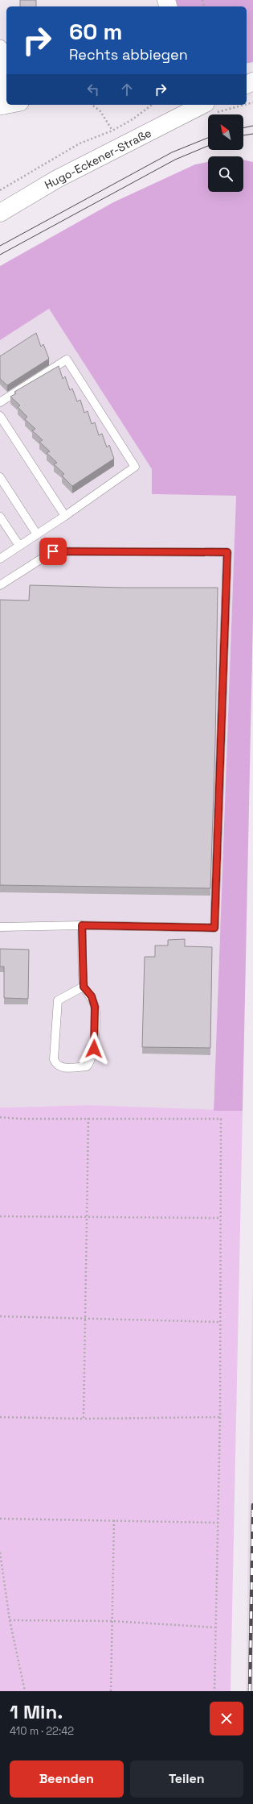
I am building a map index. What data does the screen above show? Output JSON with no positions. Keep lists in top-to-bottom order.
{
  "streets": {
    "main road": ["Hugo-Eckener-Straße"]
  },
  "north": "top left",
  "page": {
    "turn": ["60 m", "Rechts abbiegen"],
    "heading": ["1 Min.", "410 m · 22:42"],
    "buttons": ["Beenden", "Teilen"]
  }
}
